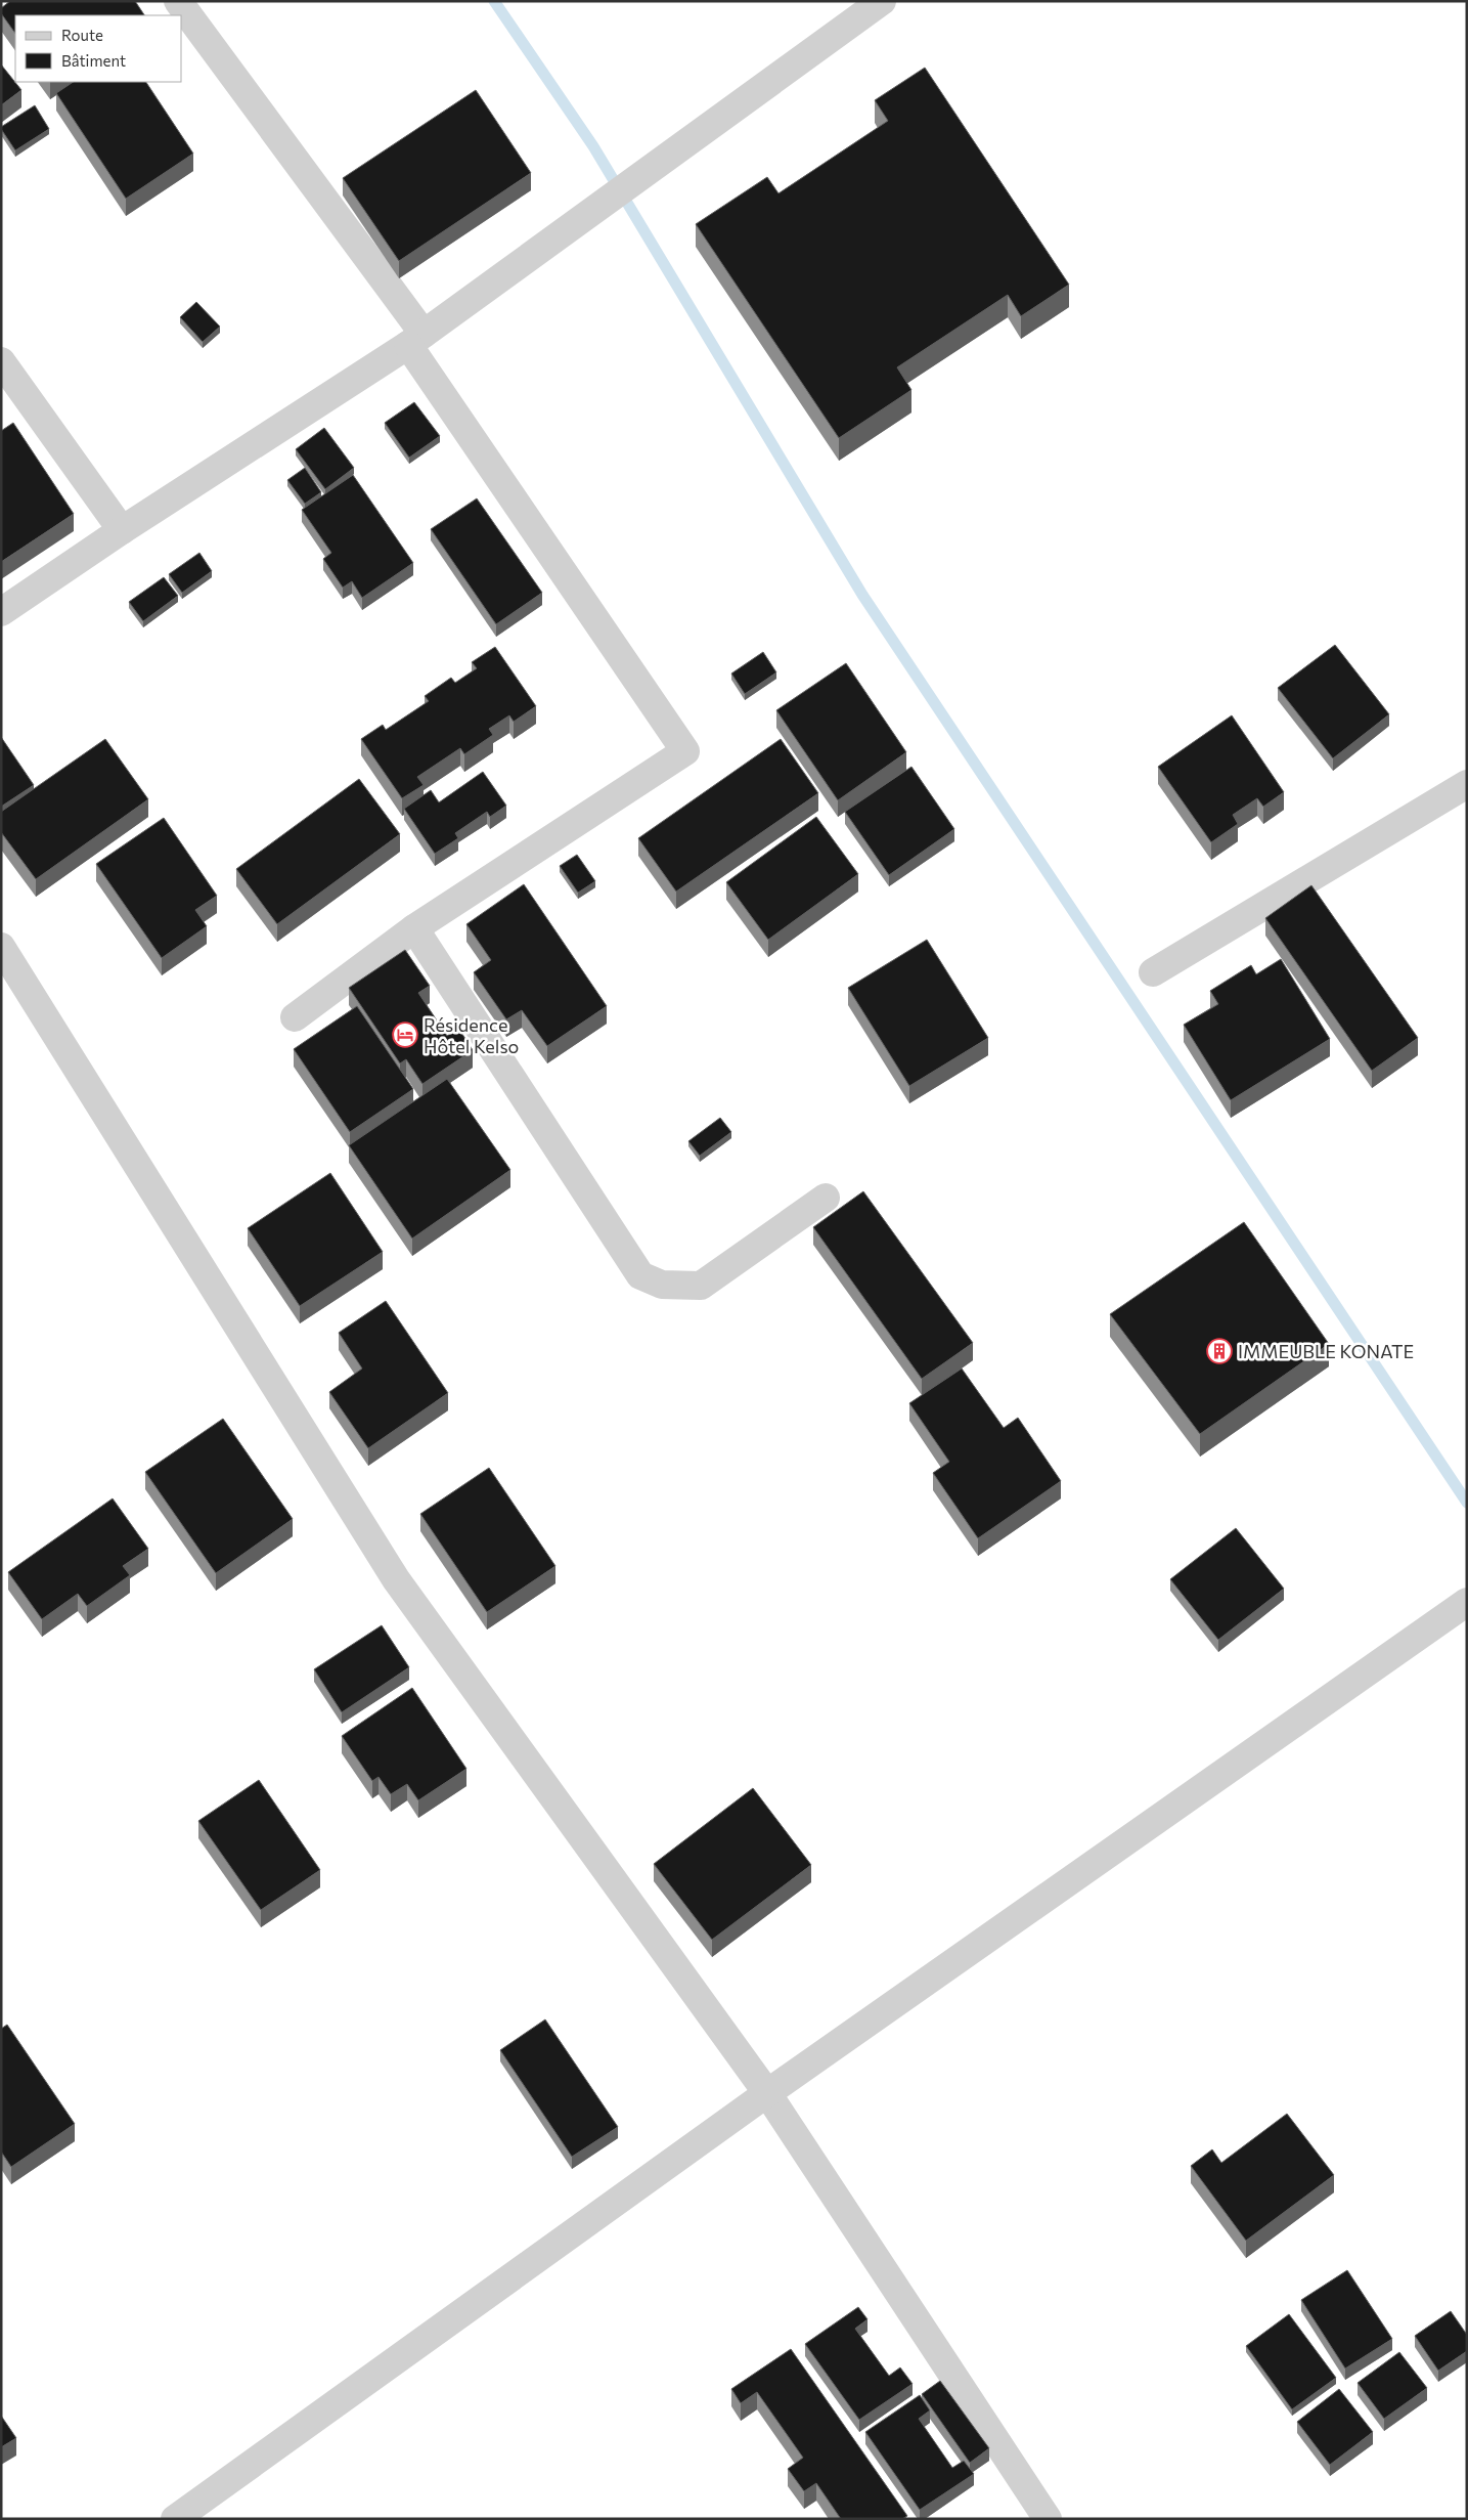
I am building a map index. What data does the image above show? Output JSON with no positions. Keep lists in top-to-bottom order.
{
  "places": {
    "hotel": ["Résidence Hôtel Kelso"],
    "building": ["IMMEUBLE KONATE"]
  },
  "legend": ["Route", "Bâtiment"]
}
